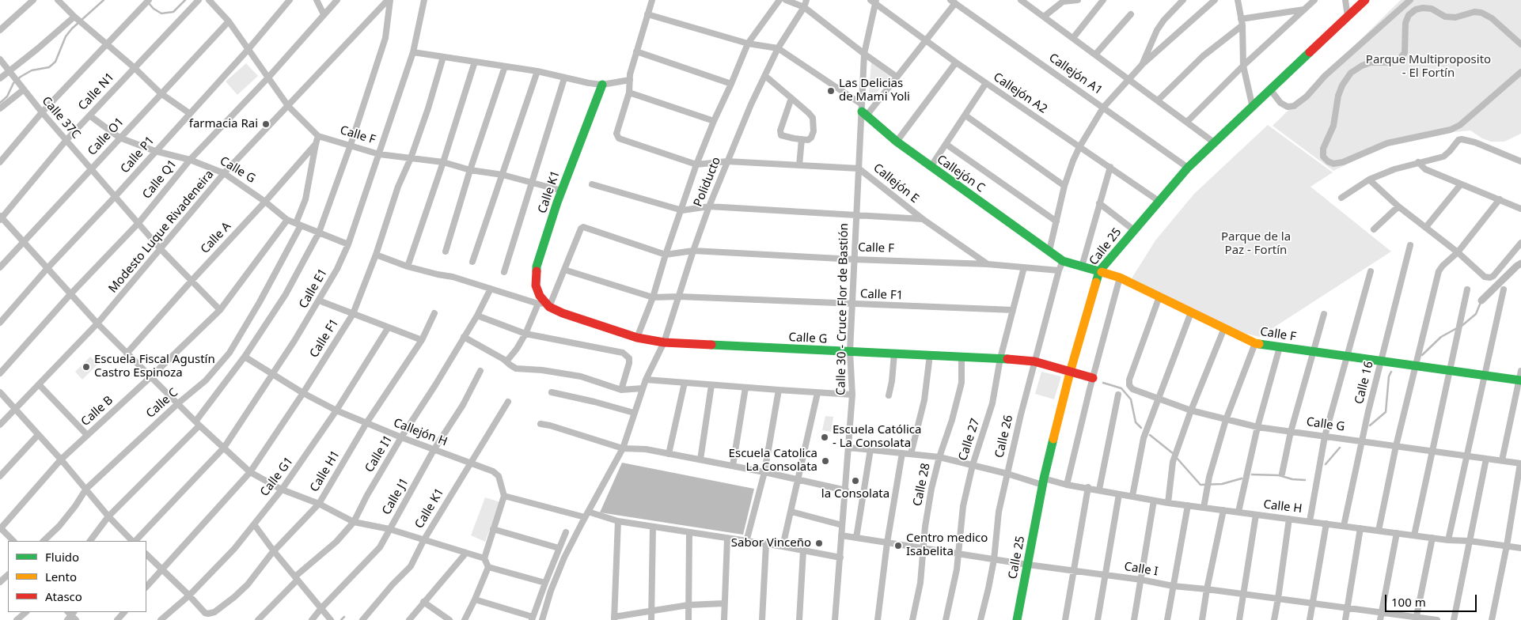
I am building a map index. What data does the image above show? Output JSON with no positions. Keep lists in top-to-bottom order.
{
  "streets": {
    "street": [
      "Callejón A1",
      "Calle N1",
      "Callejón A2",
      "Calle 37C",
      "Calle F",
      "Calle O1",
      "Calle P1",
      "Calle G",
      "Callejón C",
      "Calle Q1",
      "Poliducto",
      "Callejón E",
      "Calle K1",
      "Modesto Luque Rivadeneira",
      "Calle A",
      "Calle 25",
      "Calle E1",
      "Calle F1",
      "Calle 30 - Cruce Flor de Bastión",
      "Calle 16",
      "Calle C",
      "Calle B",
      "Callejón H",
      "Calle 26",
      "Calle 27",
      "Calle I1",
      "Calle H1",
      "Calle G1",
      "Calle 28",
      "Calle J1",
      "Calle H",
      "Calle I"
    ]
  },
  "crossings": [
    ["Callejón A1", "Calle 25"],
    ["Calle N1", "Calle 37C"],
    ["Calle N1", "Calle G"],
    ["Callejón A2", "Calle 25"],
    ["Callejón A2", "Calle 30 - Cruce Flor de Bastión"],
    ["Calle 37C", "Calle O1"],
    ["Calle 37C", "Calle P1"],
    ["Calle 37C", "Calle Q1"],
    ["Calle 37C", "Modesto Luque Rivadeneira"],
    ["Calle 37C", "Calle A"],
    ["Calle 37C", "Calle B"],
    ["Calle F", "Calle O1"],
    ["Calle F", "Calle P1"],
    ["Calle F", "Calle G"],
    ["Calle F", "Callejón C"],
    ["Calle F", "Calle Q1"],
    ["Calle F", "Poliducto"],
    ["Calle F", "Callejón E"],
    ["Calle F", "Calle K1"],
    ["Calle F", "Modesto Luque Rivadeneira"],
    ["Calle F", "Calle A"],
    ["Calle F", "Calle 25"],
    ["Calle F", "Calle E1"],
    ["Calle F", "Calle F1"],
    ["Calle F", "Calle 30 - Cruce Flor de Bastión"],
    ["Calle F", "Calle 16"],
    ["Calle F", "Calle 26"],
    ["Calle F", "Calle 27"],
    ["Calle O1", "Calle G"],
    ["Calle P1", "Calle G"],
    ["Calle G", "Calle Q1"],
    ["Calle G", "Poliducto"],
    ["Calle G", "Calle K1"],
    ["Calle G", "Modesto Luque Rivadeneira"],
    ["Calle G", "Calle A"],
    ["Calle G", "Calle 25"],
    ["Calle G", "Calle E1"],
    ["Calle G", "Calle F1"],
    ["Calle G", "Calle 30 - Cruce Flor de Bastión"],
    ["Calle G", "Calle 16"],
    ["Calle G", "Calle C"],
    ["Calle G", "Calle B"],
    ["Calle G", "Calle 26"],
    ["Calle G", "Calle 27"],
    ["Calle G", "Calle I1"],
    ["Calle G", "Calle 28"],
    ["Callejón C", "Poliducto"],
    ["Callejón C", "Calle 30 - Cruce Flor de Bastión"],
    ["Poliducto", "Callejón E"],
    ["Poliducto", "Calle F1"],
    ["Callejón E", "Calle 30 - Cruce Flor de Bastión"],
    ["Calle K1", "Callejón H"],
    ["Calle A", "Calle C"],
    ["Calle 25", "Calle H"],
    ["Calle 25", "Calle I"],
    ["Calle E1", "Callejón H"],
    ["Calle F1", "Calle 30 - Cruce Flor de Bastión"],
    ["Calle F1", "Callejón H"],
    ["Calle F1", "Calle 27"],
    ["Calle 30 - Cruce Flor de Bastión", "Calle H"],
    ["Calle 30 - Cruce Flor de Bastión", "Calle I"],
    ["Calle 16", "Calle H"],
    ["Callejón H", "Calle I1"],
    ["Callejón H", "Calle H1"],
    ["Callejón H", "Calle G1"],
    ["Callejón H", "Calle J1"],
    ["Calle 26", "Calle H"],
    ["Calle 26", "Calle I"],
    ["Calle 27", "Calle H"],
    ["Calle 27", "Calle I"],
    ["Calle H1", "Calle G1"],
    ["Calle 28", "Calle H"],
    ["Calle 28", "Calle I"]
  ],
  "parks": ["Parque Multiproposito - El Fortín", "Parque de la Paz - Fortín"],
  "places": [
    "Las Delicias de Mami Yoli",
    "farmacia Rai",
    "Escuela Fiscal Agustín Castro Espinoza",
    "Escuela Católica - La Consolata",
    "Escuela Catolica La Consolata",
    "la Consolata",
    "Sabor Vinceño",
    "Centro medico Isabelita"
  ],
  "legend": ["Fluido", "Lento", "Atasco"],
  "scale_bar": "100 m"
}
